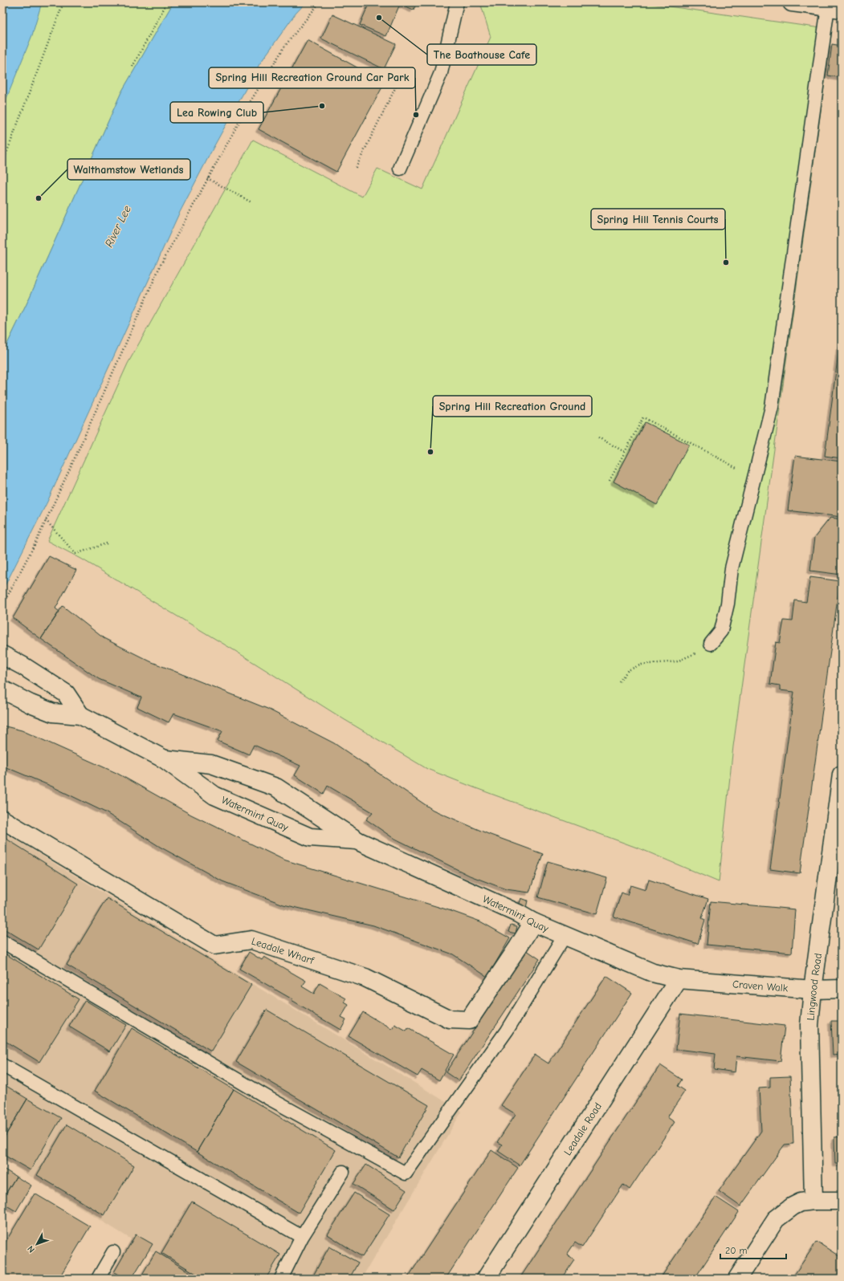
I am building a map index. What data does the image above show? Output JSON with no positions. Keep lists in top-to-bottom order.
{
  "streets": {
    "street": [
      "Watermint Quay",
      "Leadale Wharf",
      "Craven Walk",
      "Lingwood Road",
      "Leadale Road"
    ]
  },
  "crossings": [
    ["Watermint Quay", "Leadale Wharf"],
    ["Watermint Quay", "Craven Walk"],
    ["Watermint Quay", "Leadale Road"],
    ["Craven Walk", "Lingwood Road"],
    ["Craven Walk", "Leadale Road"]
  ],
  "water": ["River Lee"],
  "places": [
    "The Boathouse Cafe",
    "Lea Rowing Club",
    "Spring Hill Recreation Ground Car Park",
    "Walthamstow Wetlands",
    "Spring Hill Tennis Courts",
    "Spring Hill Recreation Ground"
  ],
  "scale_bar": "20 m",
  "north": "bottom left"
}
